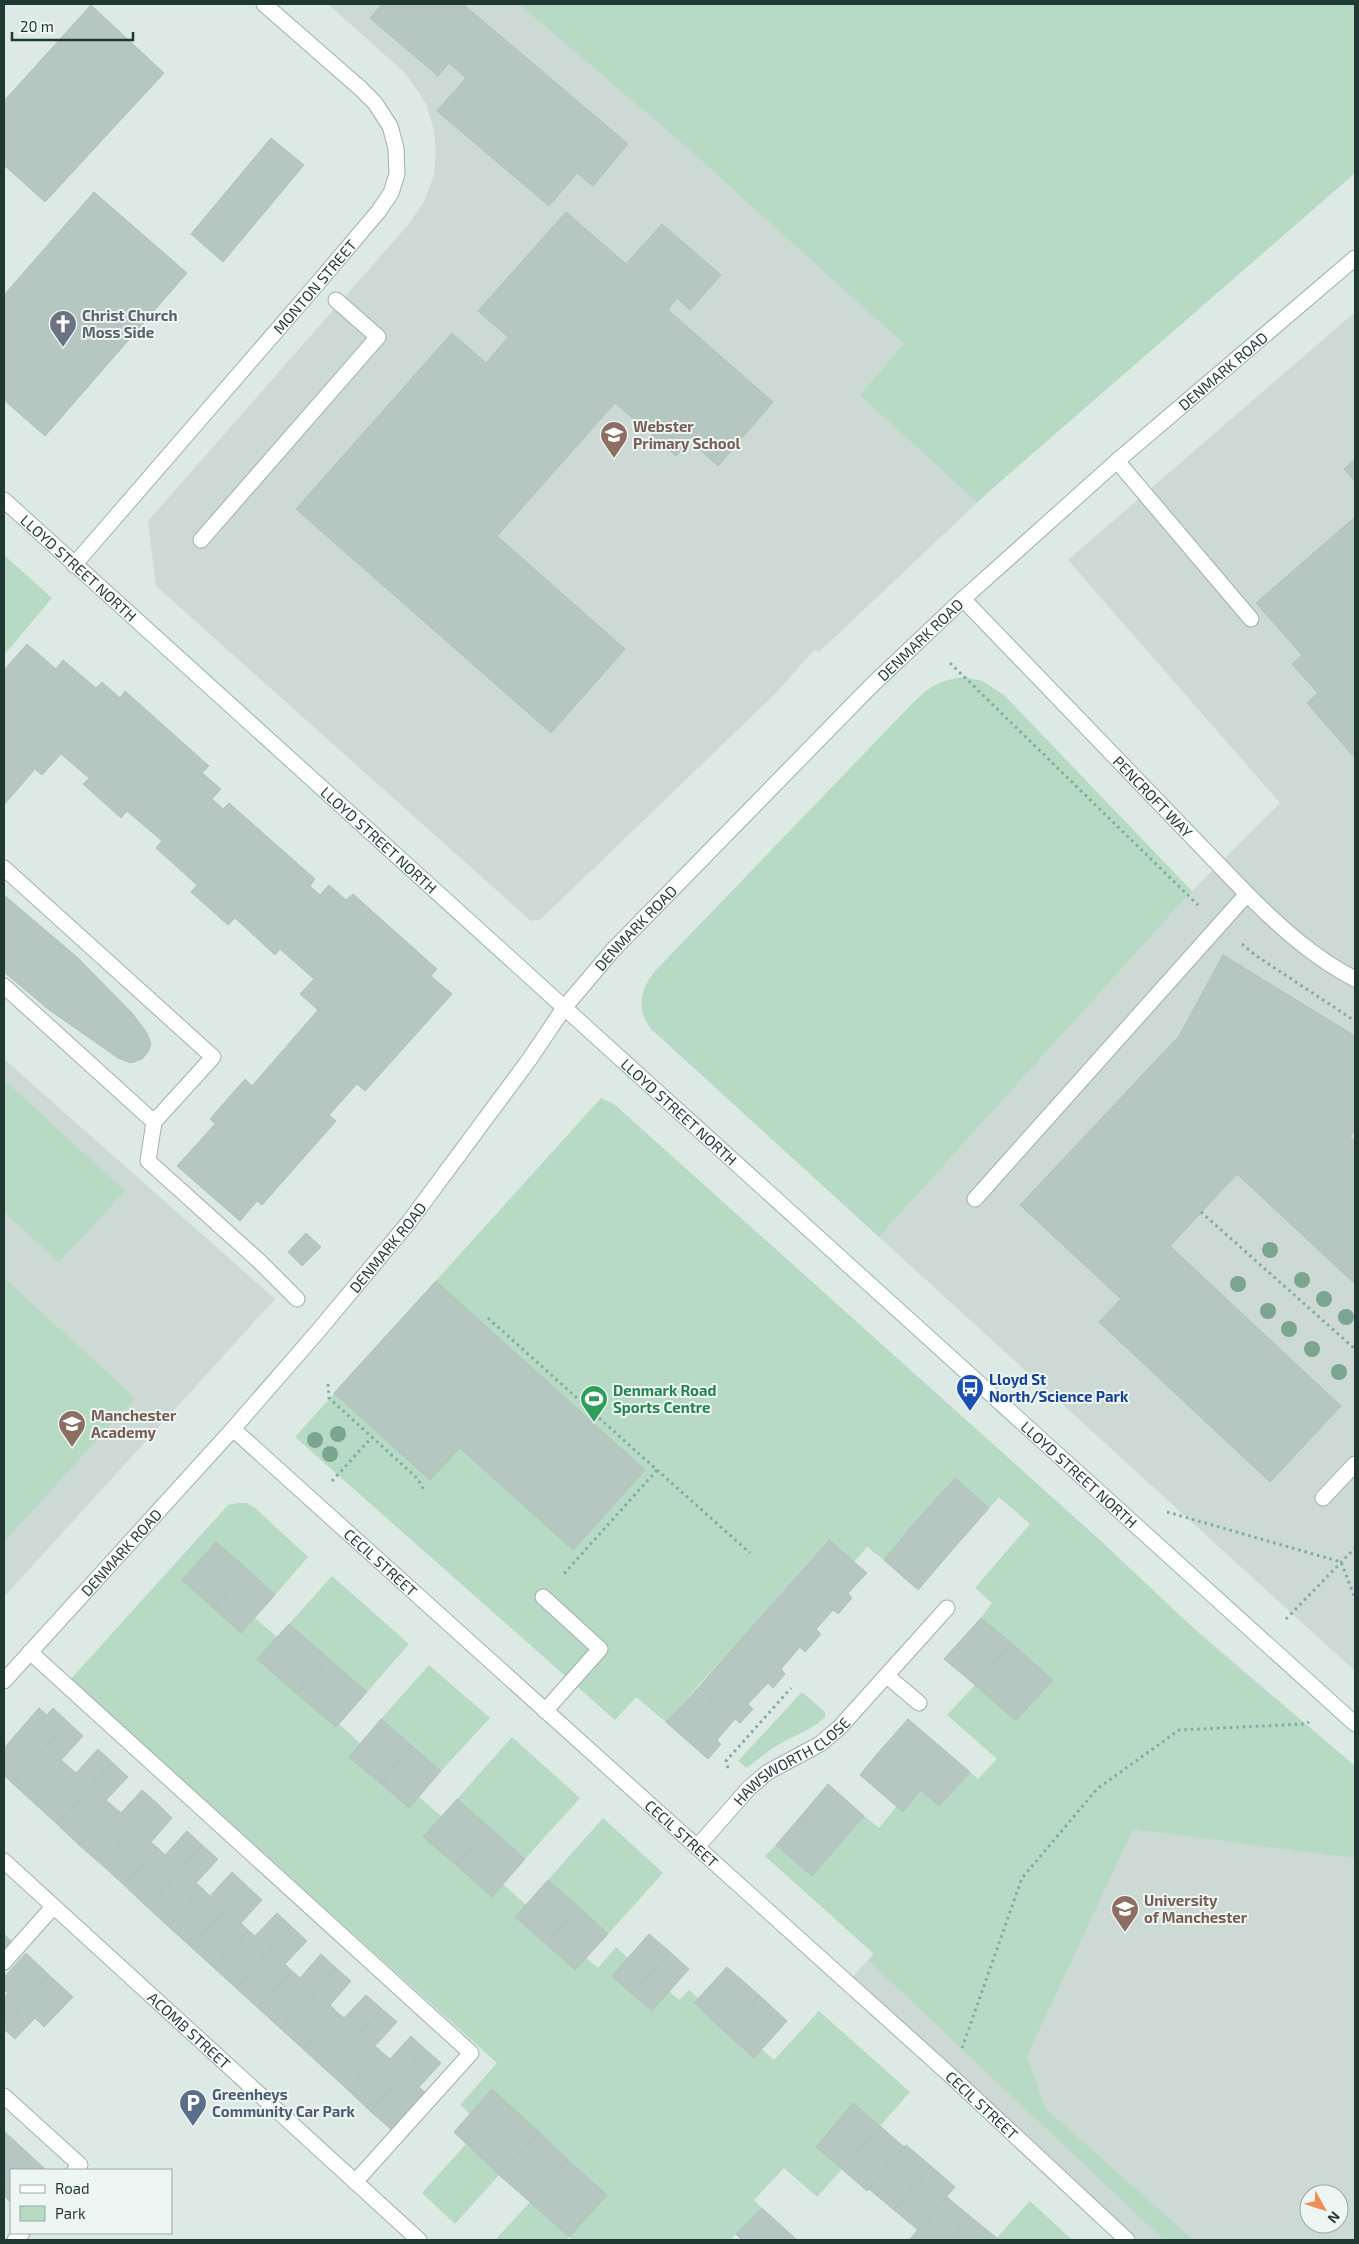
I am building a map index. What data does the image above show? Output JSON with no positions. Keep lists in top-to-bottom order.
{
  "streets": {
    "street": [
      "MONTON STREET",
      "DENMARK ROAD",
      "LLOYD STREET NORTH",
      "PENCROFT WAY",
      "CECIL STREET",
      "HAWSWORTH CLOSE",
      "ACOMB STREET"
    ]
  },
  "crossings": [
    ["MONTON STREET", "LLOYD STREET NORTH"],
    ["DENMARK ROAD", "LLOYD STREET NORTH"],
    ["DENMARK ROAD", "PENCROFT WAY"],
    ["DENMARK ROAD", "CECIL STREET"],
    ["CECIL STREET", "HAWSWORTH CLOSE"]
  ],
  "places": {
    "church": ["Christ Church Moss Side"],
    "school or university": ["Webster Primary School", "Manchester Academy", "University of Manchester"],
    "bus stop": ["Lloyd St North/Science Park"],
    "sports": ["Denmark Road Sports Centre"],
    "parking": ["Greenheys Community Car Park"]
  },
  "legend": ["Road", "Park"],
  "scale_bar": "20 m",
  "north": "bottom right"
}
